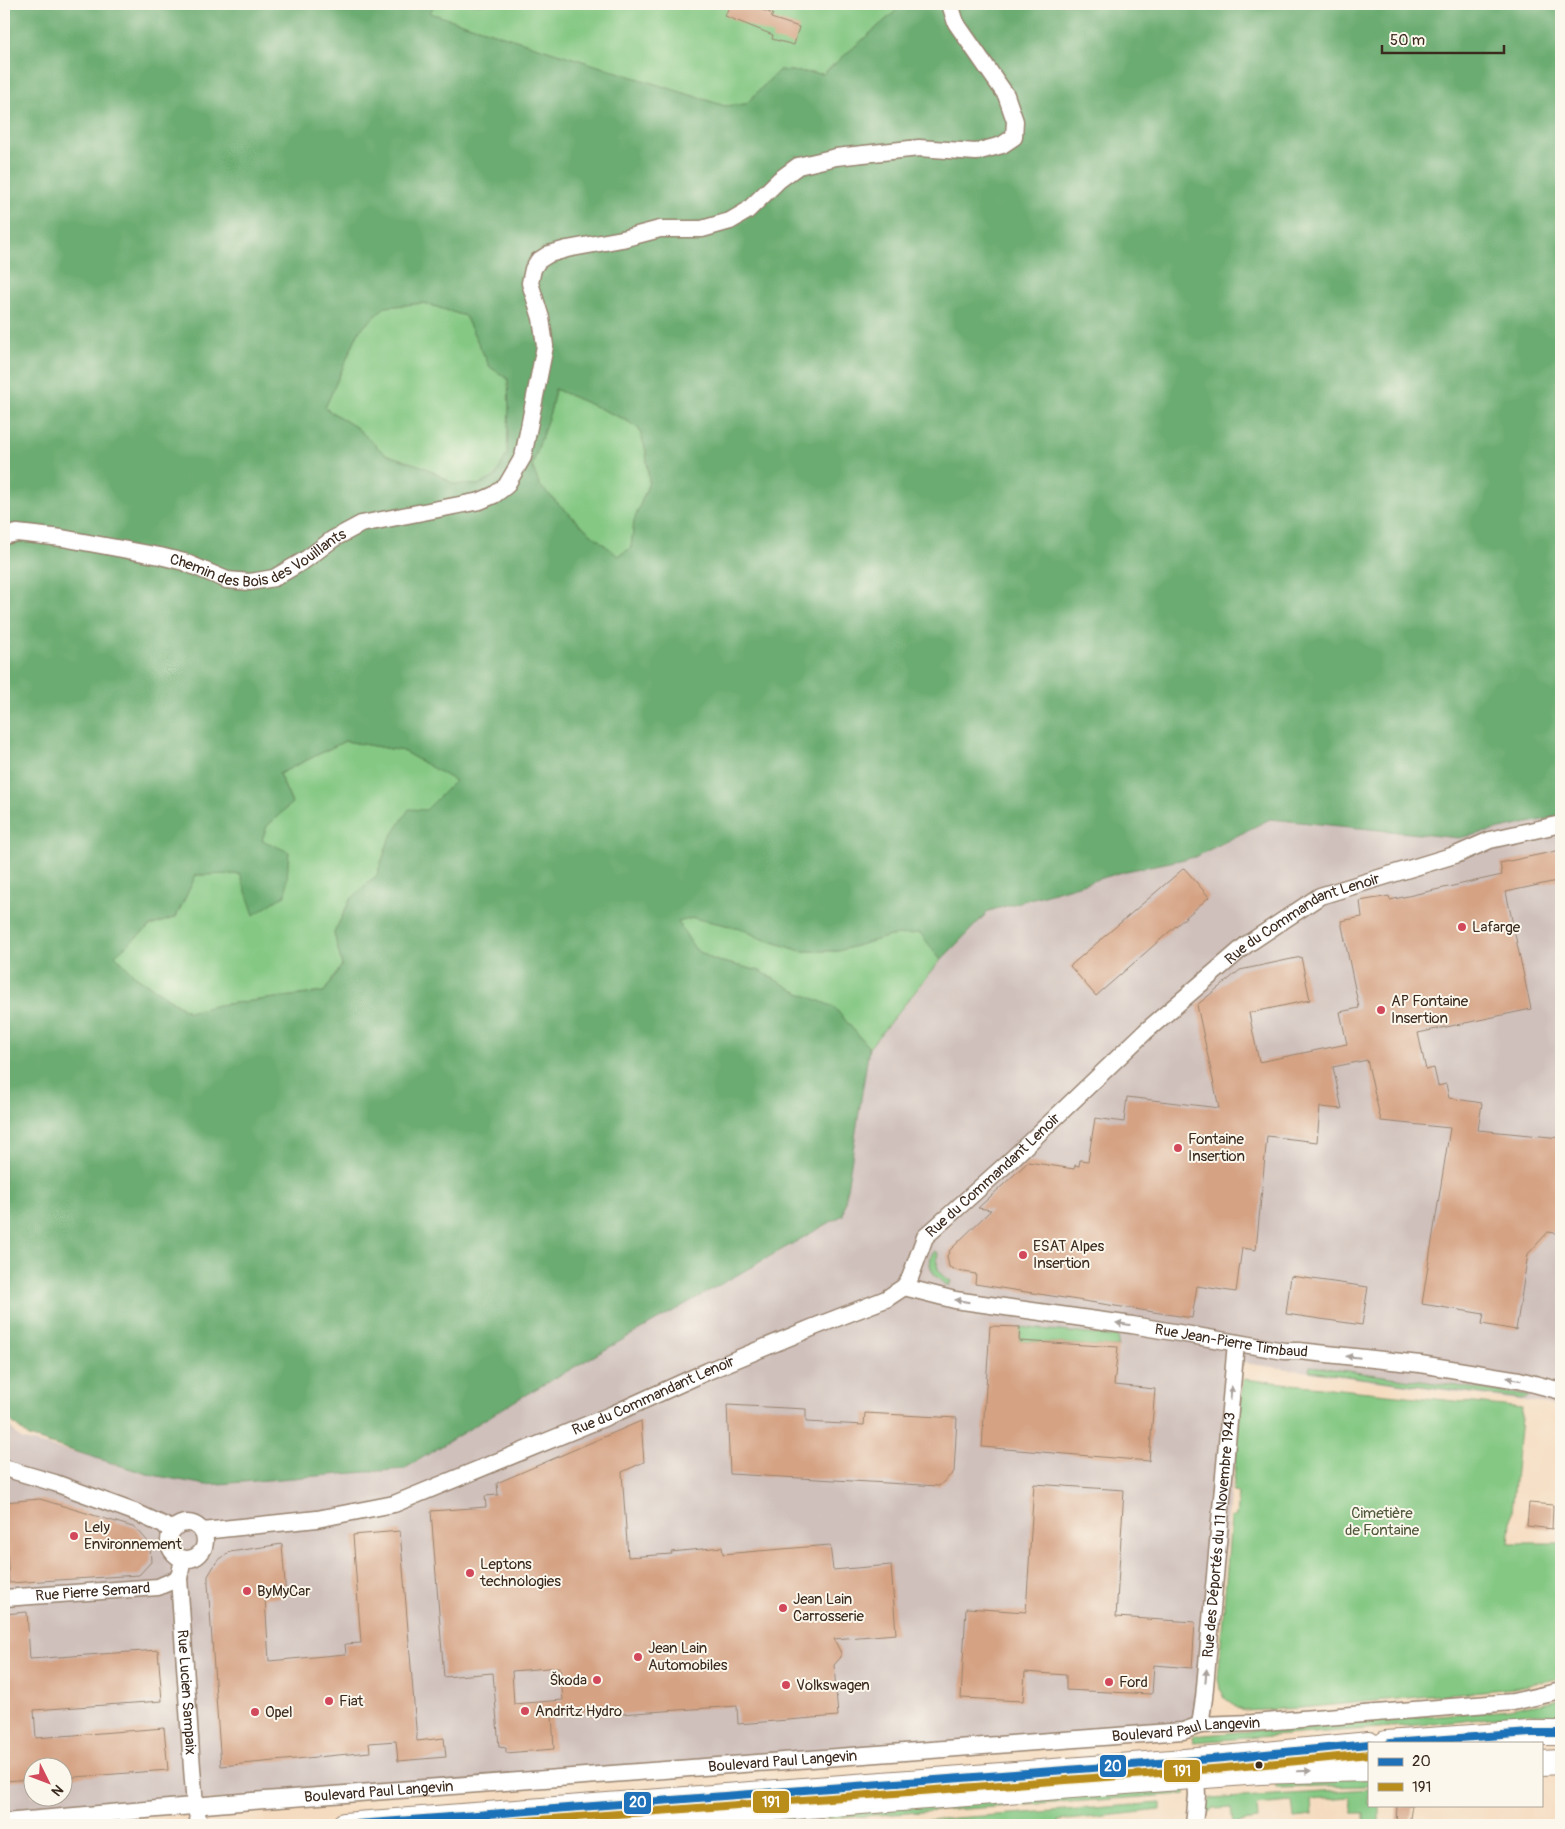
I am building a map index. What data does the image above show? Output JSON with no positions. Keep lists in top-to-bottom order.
{
  "streets": {
    "main road": ["Boulevard Paul Langevin"],
    "street": [
      "Chemin des Bois des Vouillants",
      "Rue du Commandant Lenoir",
      "Rue Jean-Pierre Timbaud",
      "Rue des Déportés du 11 Novembre 1943",
      "Rue Pierre Semard",
      "Rue Lucien Sampaix"
    ]
  },
  "crossings": [
    ["Rue du Commandant Lenoir", "Rue Jean-Pierre Timbaud"],
    ["Rue du Commandant Lenoir", "Rue Lucien Sampaix"],
    ["Rue Jean-Pierre Timbaud", "Rue des Déportés du 11 Novembre 1943"],
    ["Rue des Déportés du 11 Novembre 1943", "Boulevard Paul Langevin"],
    ["Rue Pierre Semard", "Rue Lucien Sampaix"],
    ["Rue Lucien Sampaix", "Boulevard Paul Langevin"]
  ],
  "one_way": ["Rue Jean-Pierre Timbaud", "Rue des Déportés du 11 Novembre 1943"],
  "parks": ["Cimetière de Fontaine"],
  "places": [
    "Lafarge",
    "AP Fontaine Insertion",
    "Fontaine Insertion",
    "ESAT Alpes Insertion",
    "Lely Environnement",
    "Leptons technologies",
    "ByMyCar",
    "Jean Lain Carrosserie",
    "Jean Lain Automobiles",
    "Škoda",
    "Ford",
    "Volkswagen",
    "Fiat",
    "Andritz Hydro",
    "Opel"
  ],
  "lines": ["transit line 20", "transit line 191"],
  "legend": ["20", "191"],
  "scale_bar": "50 m",
  "north": "bottom right"
}
